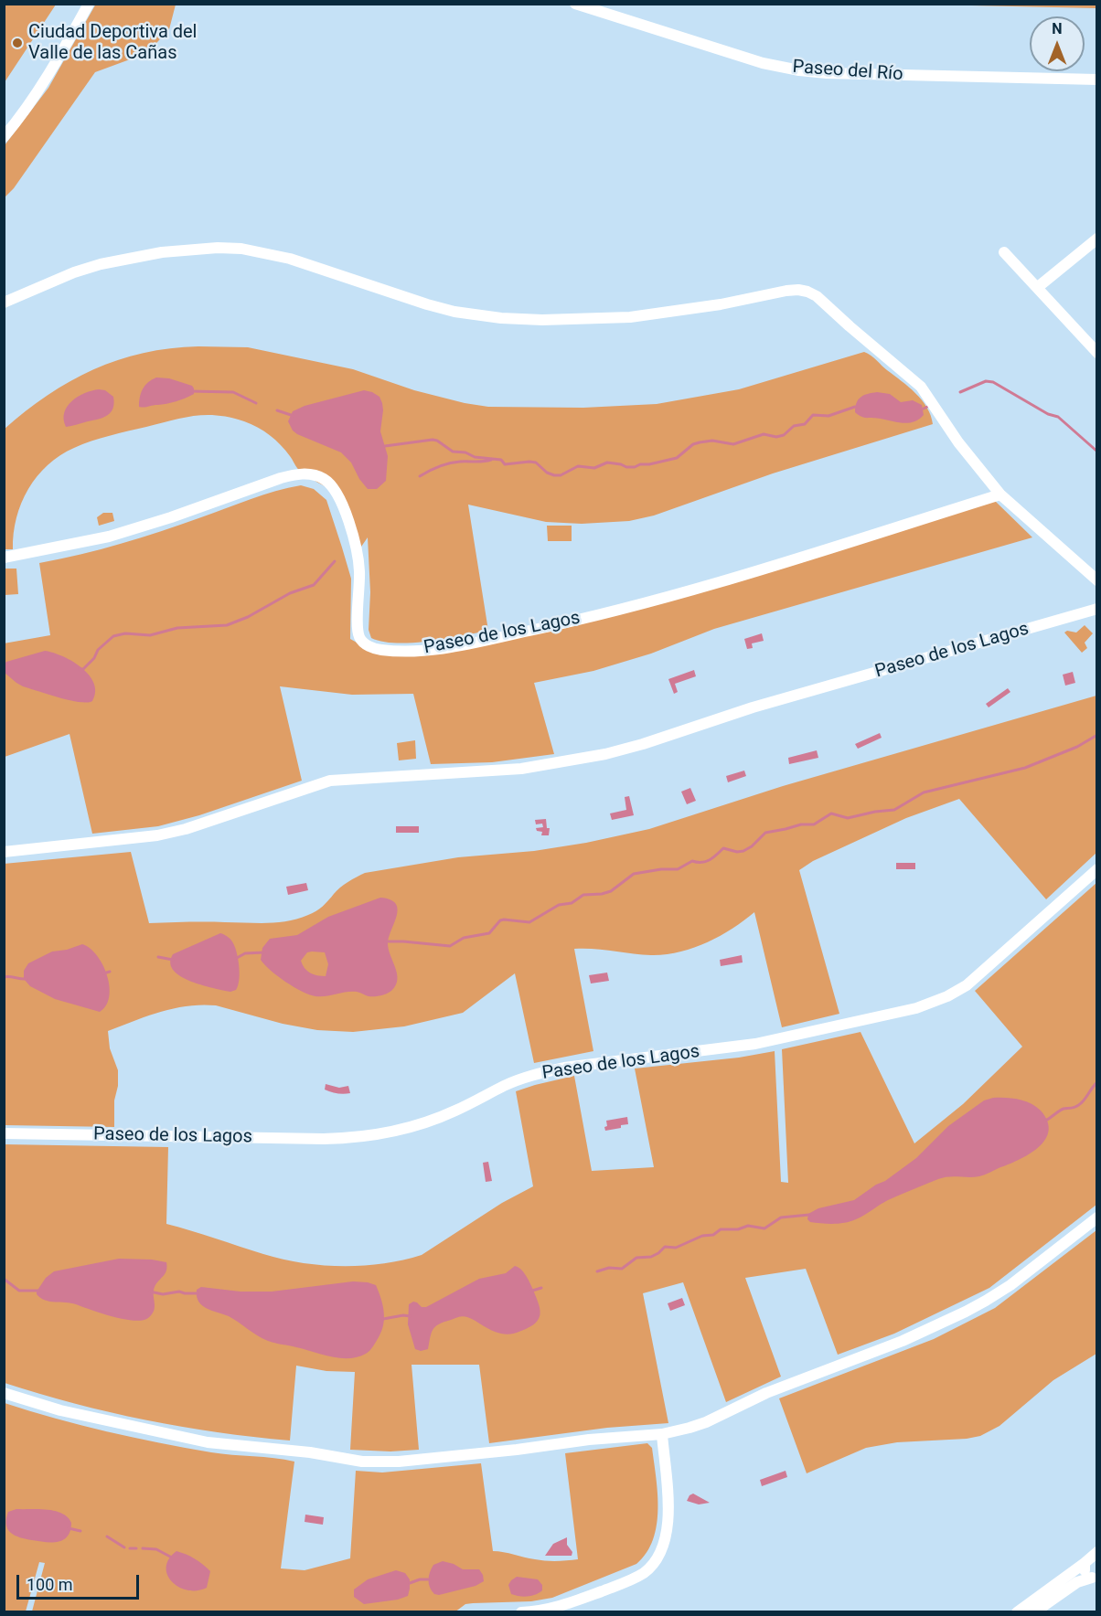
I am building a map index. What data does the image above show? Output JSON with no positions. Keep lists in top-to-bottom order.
{
  "streets": {
    "street": ["Paseo del Río", "Paseo de los Lagos"]
  },
  "places": ["Ciudad Deportiva del Valle de las Cañas"],
  "scale_bar": "100 m",
  "north": "top"
}
